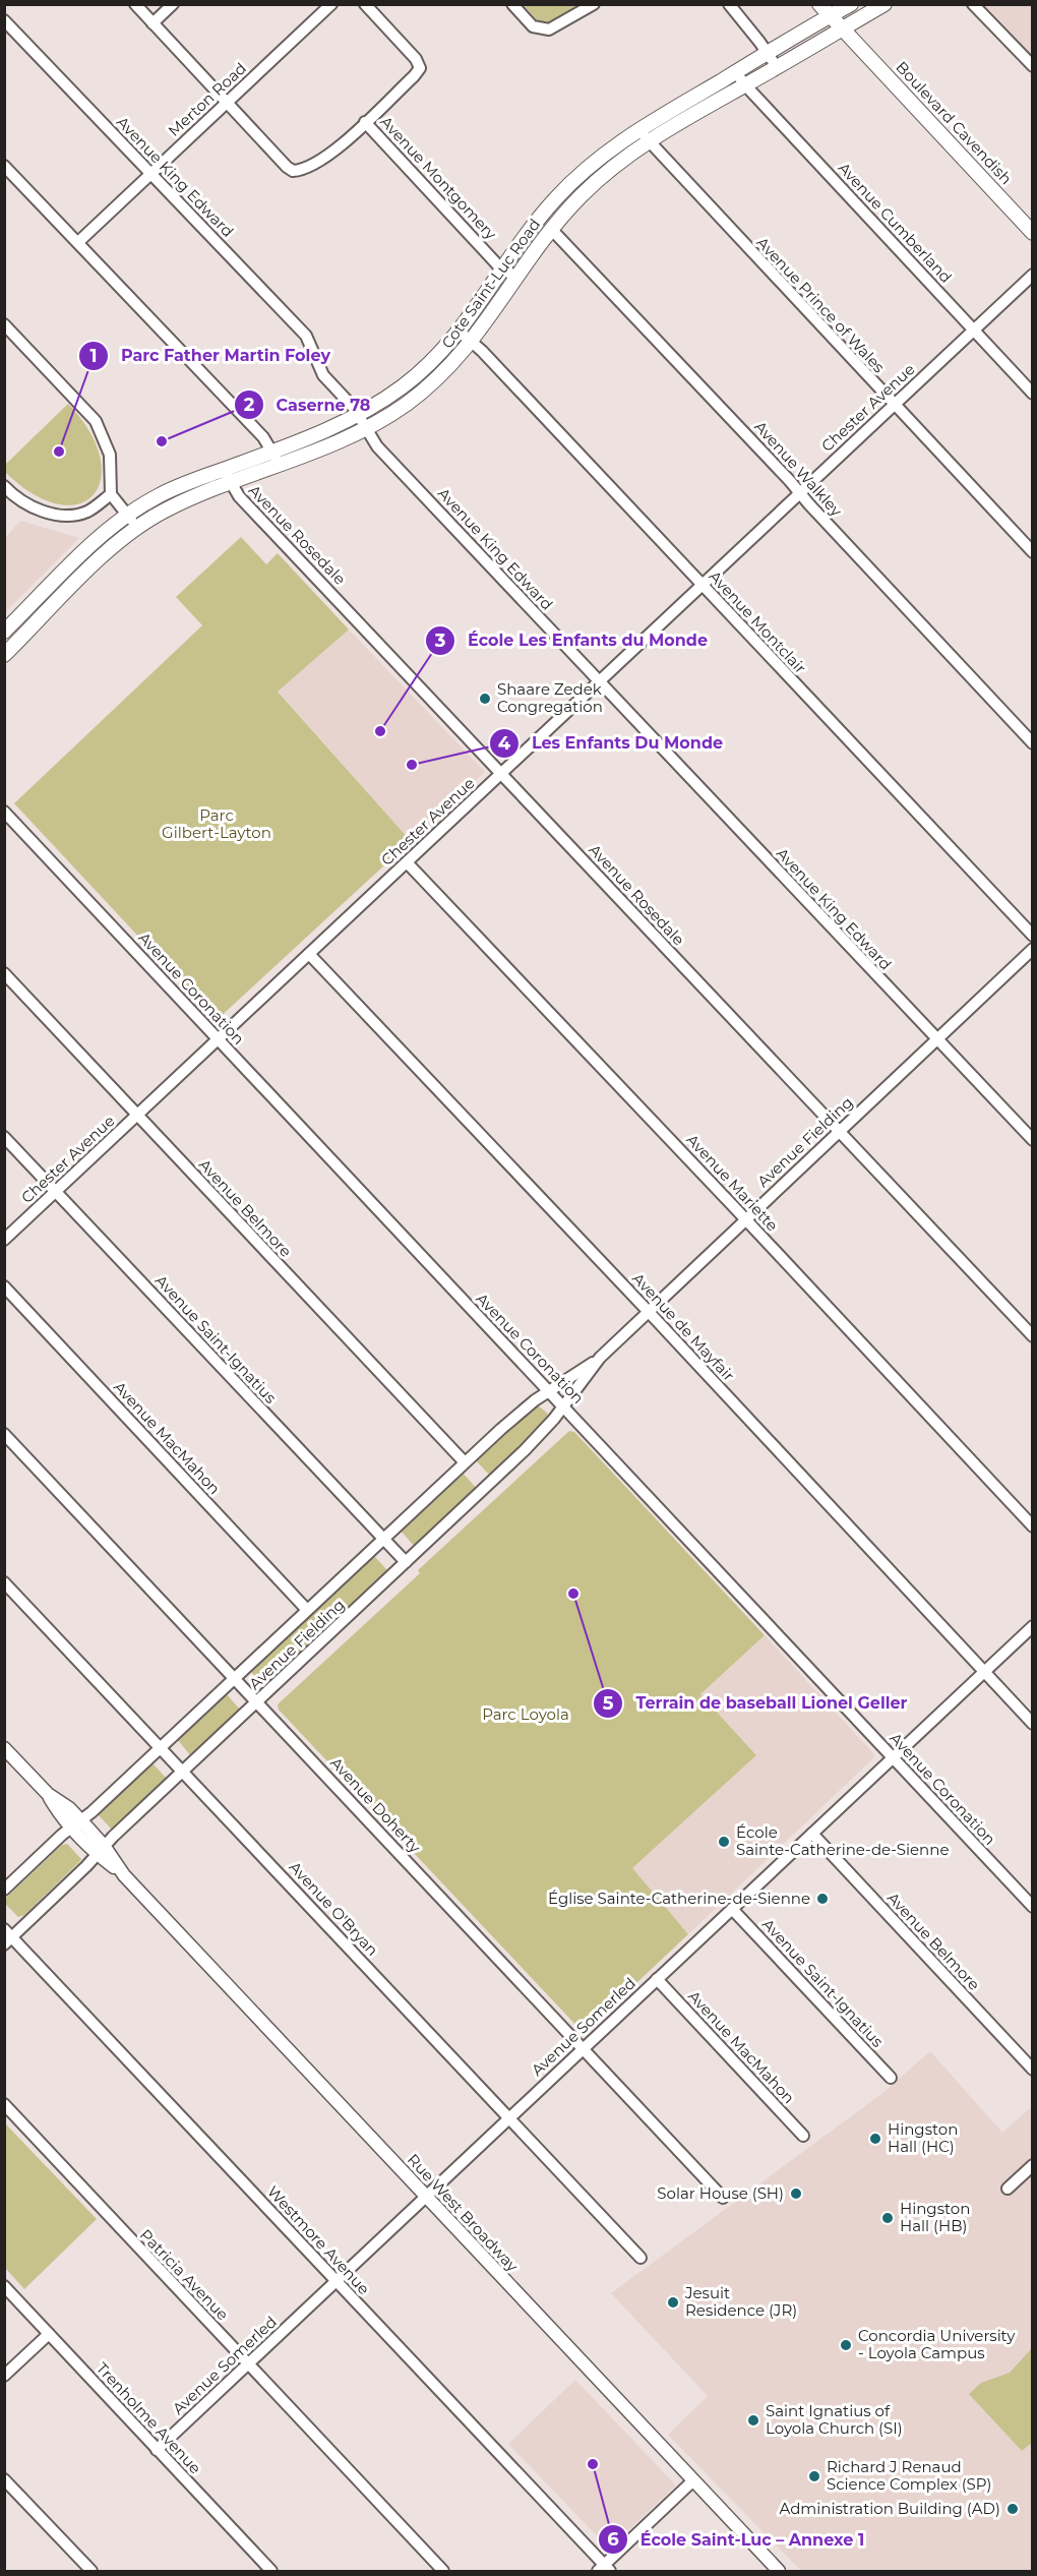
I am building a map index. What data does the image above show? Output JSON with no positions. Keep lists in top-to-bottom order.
{
  "streets": {
    "main road": ["Boulevard Cavendish", "Cote Saint-Luc Road"],
    "street": [
      "Merton Road",
      "Avenue King Edward",
      "Avenue Montgomery",
      "Avenue Cumberland",
      "Avenue Prince of Wales",
      "Chester Avenue",
      "Avenue Walkley",
      "Avenue Rosedale",
      "Avenue Montclair",
      "Avenue Coronation",
      "Avenue Fielding",
      "Avenue Mariette",
      "Avenue Belmore",
      "Avenue de Mayfair",
      "Avenue Saint-Ignatius",
      "Avenue MacMahon",
      "Avenue Doherty",
      "Avenue O'Bryan",
      "Avenue Somerled",
      "Rue West Broadway",
      "Westmore Avenue",
      "Patricia Avenue",
      "Trenholme Avenue"
    ]
  },
  "crossings": [
    ["Merton Road", "Avenue King Edward"],
    ["Boulevard Cavendish", "Cote Saint-Luc Road"],
    ["Avenue King Edward", "Cote Saint-Luc Road"],
    ["Avenue King Edward", "Chester Avenue"],
    ["Avenue King Edward", "Avenue Fielding"],
    ["Avenue Montgomery", "Cote Saint-Luc Road"],
    ["Avenue Cumberland", "Cote Saint-Luc Road"],
    ["Avenue Cumberland", "Chester Avenue"],
    ["Cote Saint-Luc Road", "Avenue Prince of Wales"],
    ["Cote Saint-Luc Road", "Avenue Walkley"],
    ["Cote Saint-Luc Road", "Avenue Rosedale"],
    ["Cote Saint-Luc Road", "Avenue Montclair"],
    ["Avenue Prince of Wales", "Chester Avenue"],
    ["Chester Avenue", "Avenue Walkley"],
    ["Chester Avenue", "Avenue Rosedale"],
    ["Chester Avenue", "Avenue Montclair"],
    ["Chester Avenue", "Avenue Coronation"],
    ["Chester Avenue", "Avenue Mariette"],
    ["Chester Avenue", "Avenue Belmore"],
    ["Chester Avenue", "Avenue de Mayfair"],
    ["Chester Avenue", "Avenue Saint-Ignatius"],
    ["Avenue Rosedale", "Avenue Fielding"],
    ["Avenue Coronation", "Avenue Fielding"],
    ["Avenue Coronation", "Avenue Somerled"],
    ["Avenue Fielding", "Avenue Mariette"],
    ["Avenue Fielding", "Avenue Belmore"],
    ["Avenue Fielding", "Avenue de Mayfair"],
    ["Avenue Fielding", "Avenue Saint-Ignatius"],
    ["Avenue Fielding", "Avenue MacMahon"],
    ["Avenue Fielding", "Avenue Doherty"],
    ["Avenue Fielding", "Avenue O'Bryan"],
    ["Avenue Fielding", "Rue West Broadway"],
    ["Avenue Fielding", "Westmore Avenue"],
    ["Avenue Belmore", "Avenue Somerled"],
    ["Avenue de Mayfair", "Avenue Somerled"],
    ["Avenue Saint-Ignatius", "Avenue Somerled"],
    ["Avenue MacMahon", "Avenue Somerled"],
    ["Avenue Doherty", "Avenue Somerled"],
    ["Avenue O'Bryan", "Avenue Somerled"],
    ["Avenue Somerled", "Rue West Broadway"],
    ["Avenue Somerled", "Westmore Avenue"],
    ["Avenue Somerled", "Patricia Avenue"],
    ["Avenue Somerled", "Trenholme Avenue"]
  ],
  "parks": ["Parc Gilbert-Layton", "Parc Loyola"],
  "places": [
    "Caserne 78",
    "Parc Father Martin Foley",
    "Shaare Zedek Congregation",
    "École Les Enfants du Monde",
    "Les Enfants Du Monde",
    "Terrain de baseball Lionel Geller",
    "École Sainte-Catherine-de-Sienne",
    "Église Sainte-Catherine-de-Sienne",
    "Hingston Hall (HC)",
    "Solar House (SH)",
    "Hingston Hall (HB)",
    "Jesuit Residence (JR)",
    "Concordia University - Loyola Campus",
    "Saint Ignatius of Loyola Church (SI)",
    "École Saint-Luc – Annexe 1",
    "Richard J Renaud Science Complex (SP)",
    "Administration Building (AD)"
  ]
}
